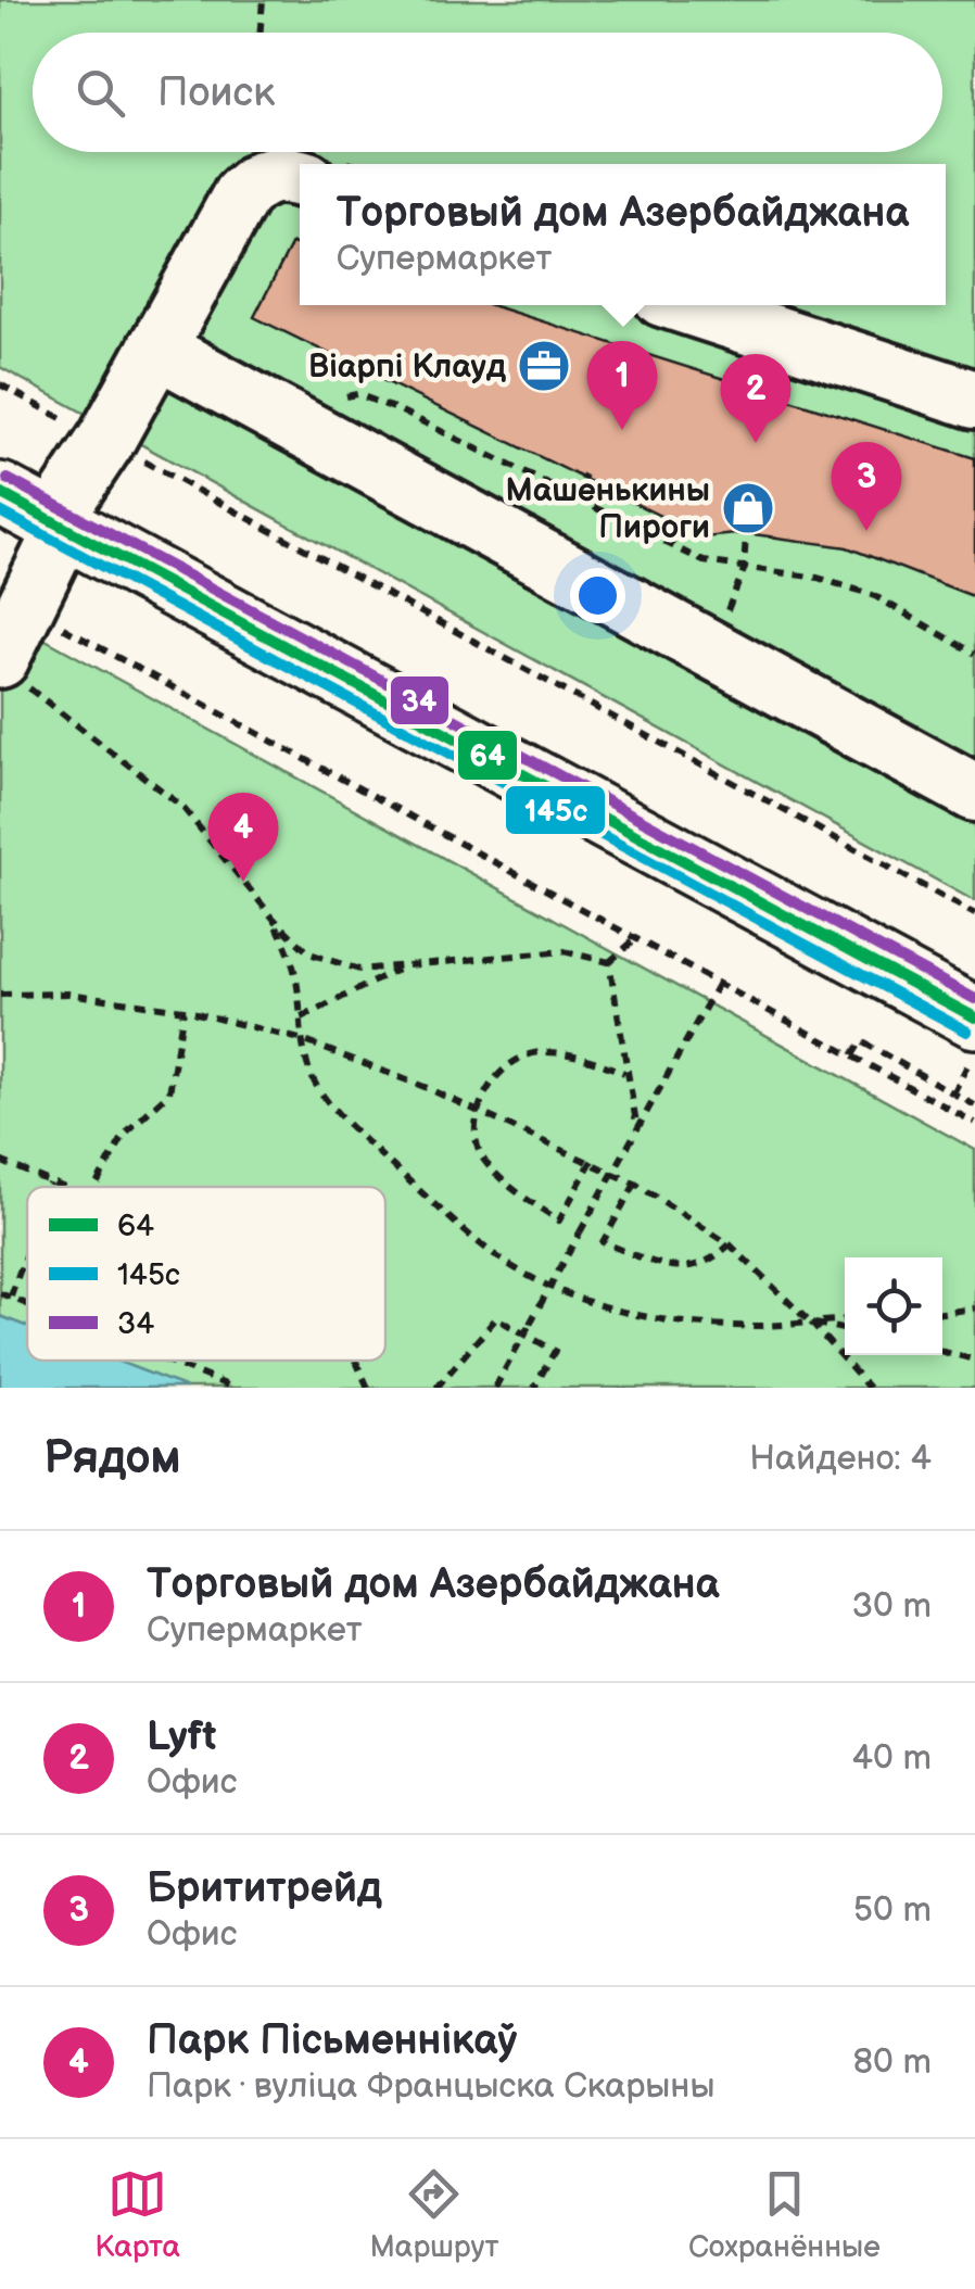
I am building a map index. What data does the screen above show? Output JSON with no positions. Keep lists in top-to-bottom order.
{
  "places": {
    "office": ["Віарпі Клауд"],
    "shop": ["Машенькины Пироги"]
  },
  "lines": ["transit line 34", "transit line 64", "transit line 145с"],
  "legend": ["64", "145с", "34"],
  "page": {
    "search": "Поиск",
    "popup": ["Торговый дом Азербайджана", "Супермаркет"],
    "pins": [
      "1",
      "2",
      "3",
      "4"
    ],
    "heading": ["Рядом", "Найдено: 4"],
    "list": [
      {
        "mark": "1",
        "name": "Торговый дом Азербайджана",
        "note": "Супермаркет",
        "value": "30 m"
      },
      {
        "mark": "2",
        "name": "Lyft",
        "note": "Офис",
        "value": "40 m"
      },
      {
        "mark": "3",
        "name": "Брититрейд",
        "note": "Офис",
        "value": "50 m"
      },
      {
        "mark": "4",
        "name": "Парк Пісьменнікаў",
        "note": "Парк · вуліца Францыска Скарыны",
        "value": "80 m"
      }
    ],
    "nav": ["Карта", "Маршрут", "Сохранённые"]
  }
}
